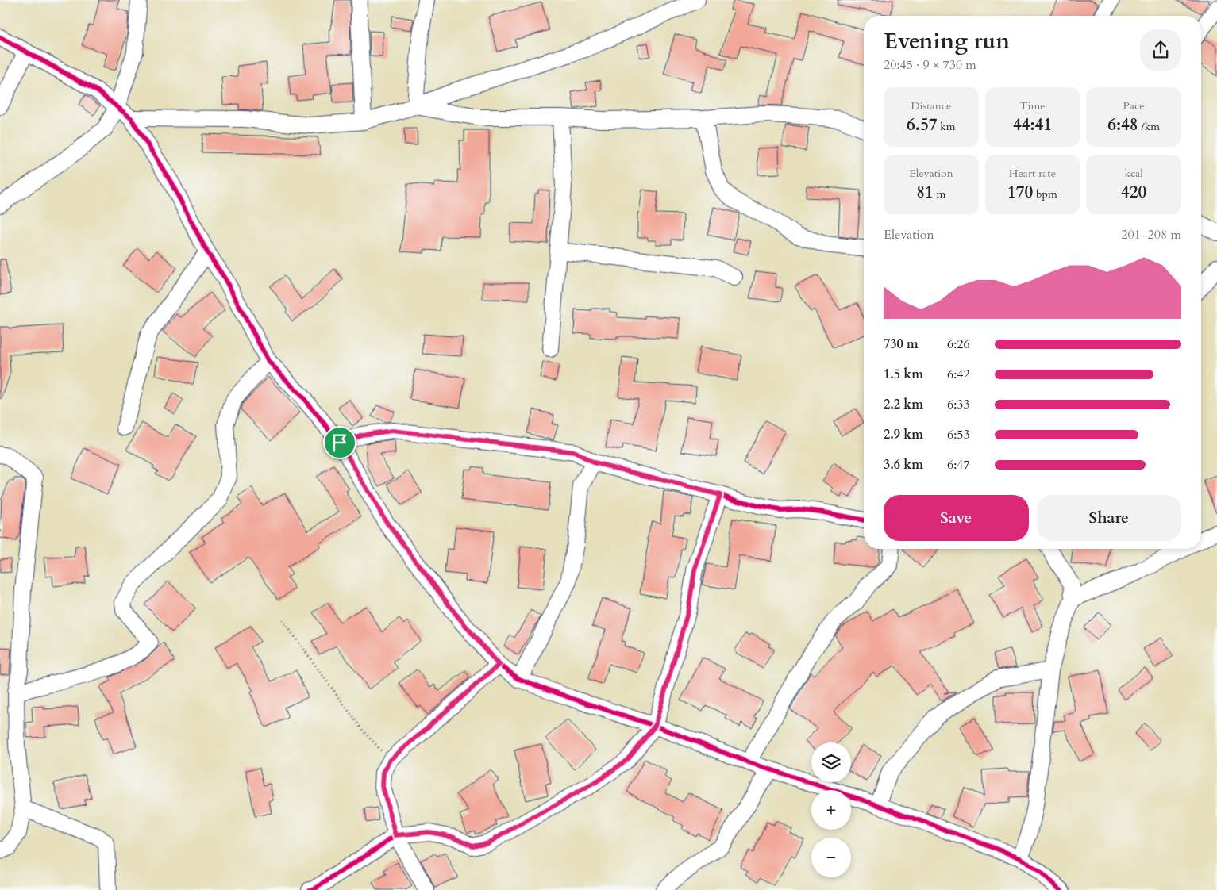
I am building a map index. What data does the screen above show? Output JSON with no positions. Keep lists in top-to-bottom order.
{
  "page": {
    "heading": ["Evening run", "20:45 · 9 × 730 m"],
    "stats": [
      ["Distance", "6.57 km"],
      ["Time", "44:41"],
      ["Pace", "6:48 /km"],
      ["Elevation", "81 m"],
      ["Heart rate", "170 bpm"],
      ["kcal", "420"]
    ],
    "chart": ["Elevation", "201–208 m"],
    "list": [
      {
        "name": "730 m",
        "note": "6:26"
      },
      {
        "name": "1.5 km",
        "note": "6:42"
      },
      {
        "name": "2.2 km",
        "note": "6:33"
      },
      {
        "name": "2.9 km",
        "note": "6:53"
      },
      {
        "name": "3.6 km",
        "note": "6:47"
      }
    ],
    "buttons": ["Save", "Share"],
    "map_buttons": ["+", "−"]
  }
}
